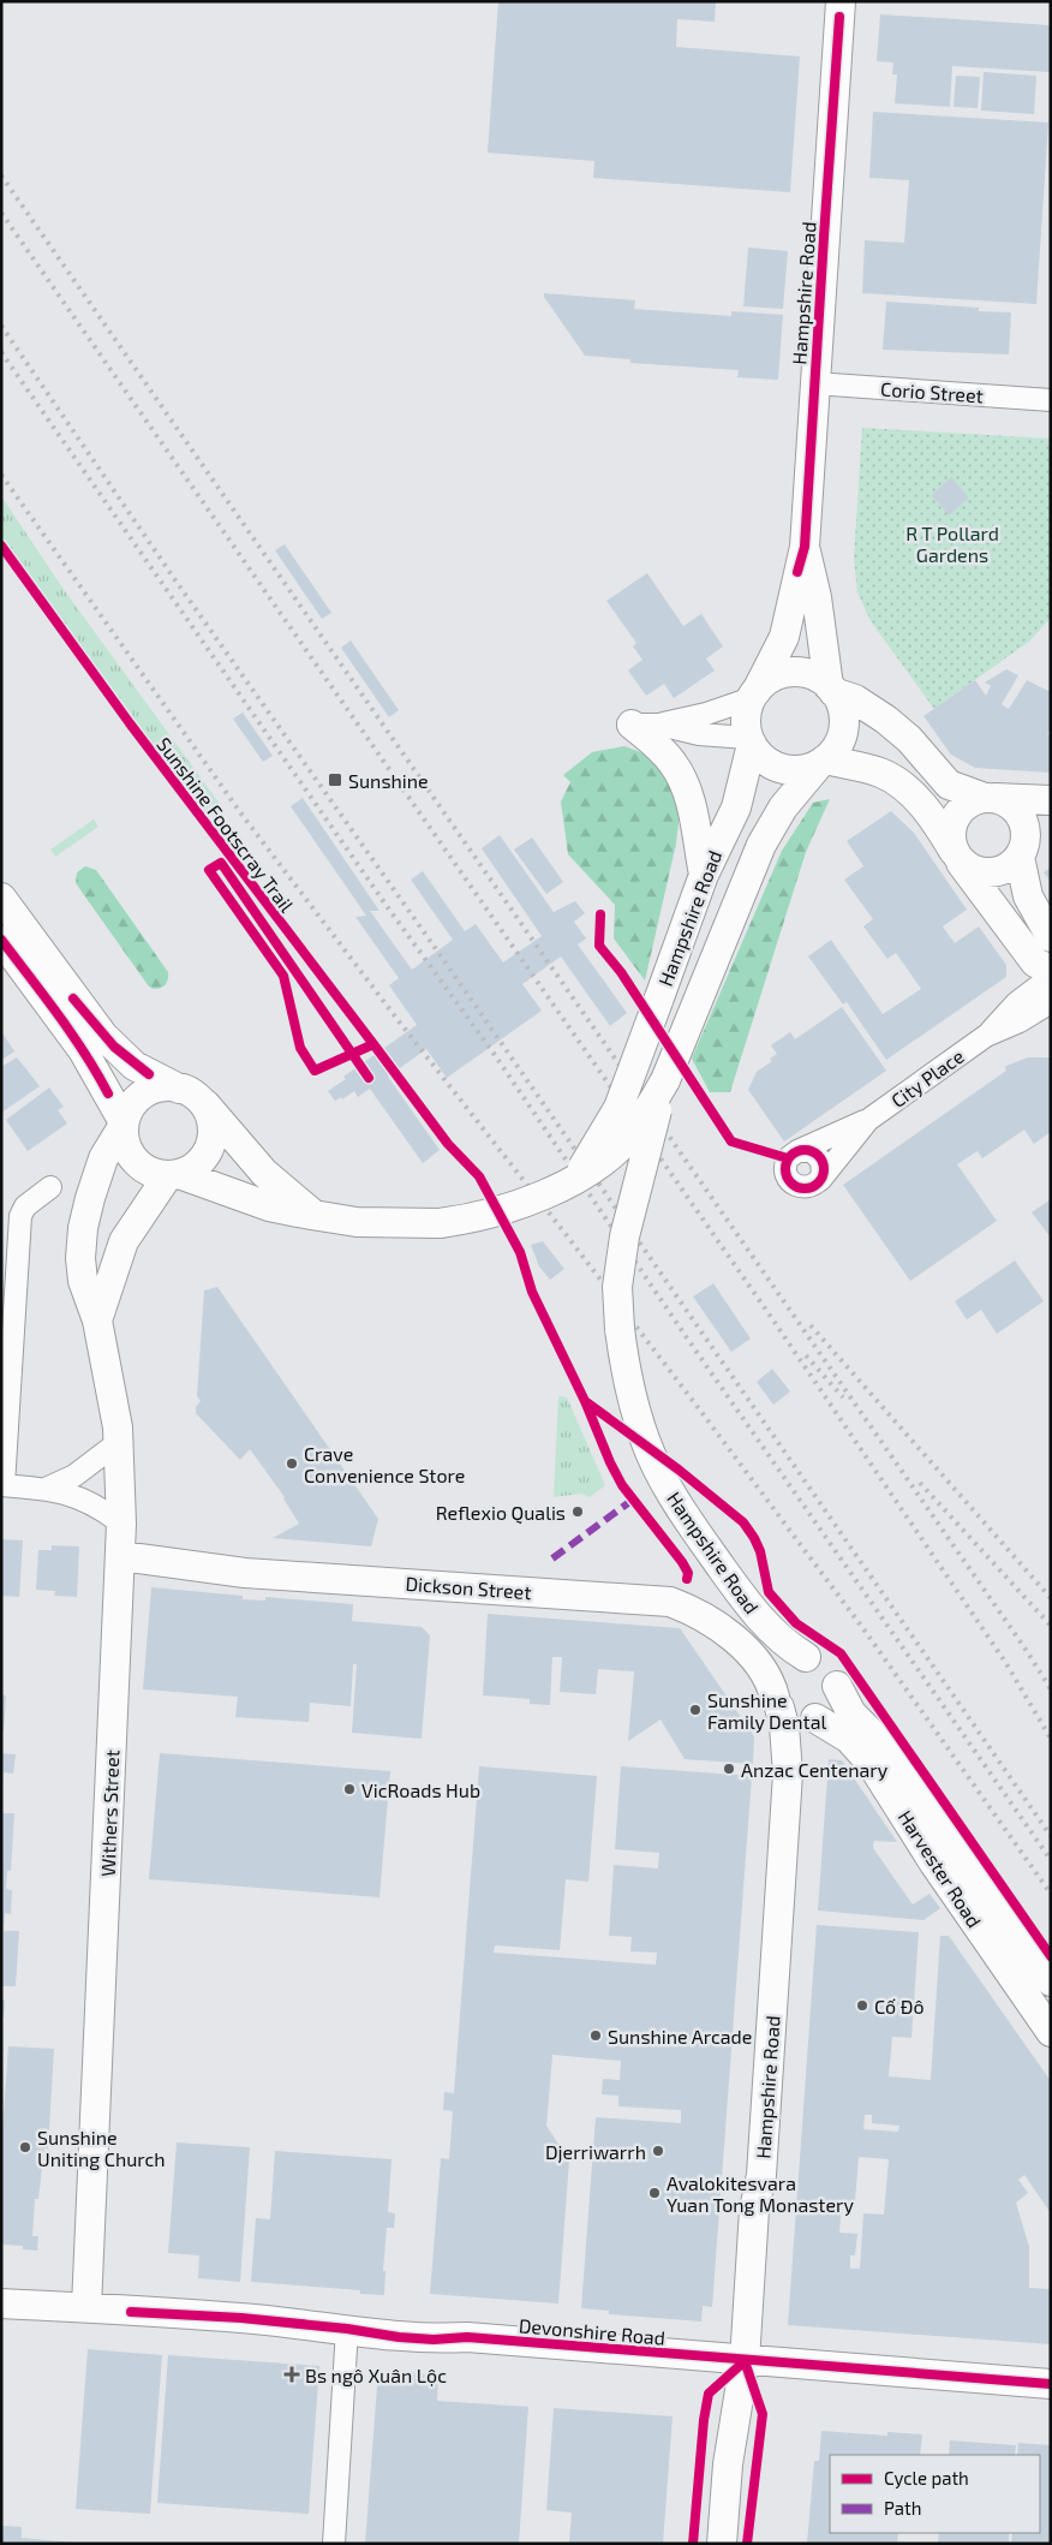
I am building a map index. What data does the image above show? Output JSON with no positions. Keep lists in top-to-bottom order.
{
  "streets": {
    "street": [
      "Hampshire Road",
      "Corio Street",
      "City Place",
      "Dickson Street",
      "Withers Street",
      "Harvester Road",
      "Devonshire Road"
    ],
    "cycle path": ["Sunshine Footscray Trail"]
  },
  "crossings": [
    ["Hampshire Road", "Corio Street"],
    ["Hampshire Road", "Dickson Street"],
    ["Hampshire Road", "Withers Street"],
    ["Hampshire Road", "Harvester Road"],
    ["Hampshire Road", "Devonshire Road"],
    ["Dickson Street", "Withers Street"],
    ["Dickson Street", "Harvester Road"],
    ["Withers Street", "Devonshire Road"]
  ],
  "parks": ["R T Pollard Gardens"],
  "places": {
    "transit": ["Sunshine"],
    "other": [
      "Crave Convenience Store",
      "Reflexio Qualis",
      "Sunshine Family Dental",
      "Anzac Centenary",
      "VicRoads Hub",
      "Cố Đô",
      "Sunshine Arcade",
      "Sunshine Uniting Church",
      "Djerriwarrh",
      "Avalokitesvara Yuan Tong Monastery"
    ],
    "health": ["Bs ngô Xuân Lộc"]
  },
  "legend": ["Cycle path", "Path"]
}
